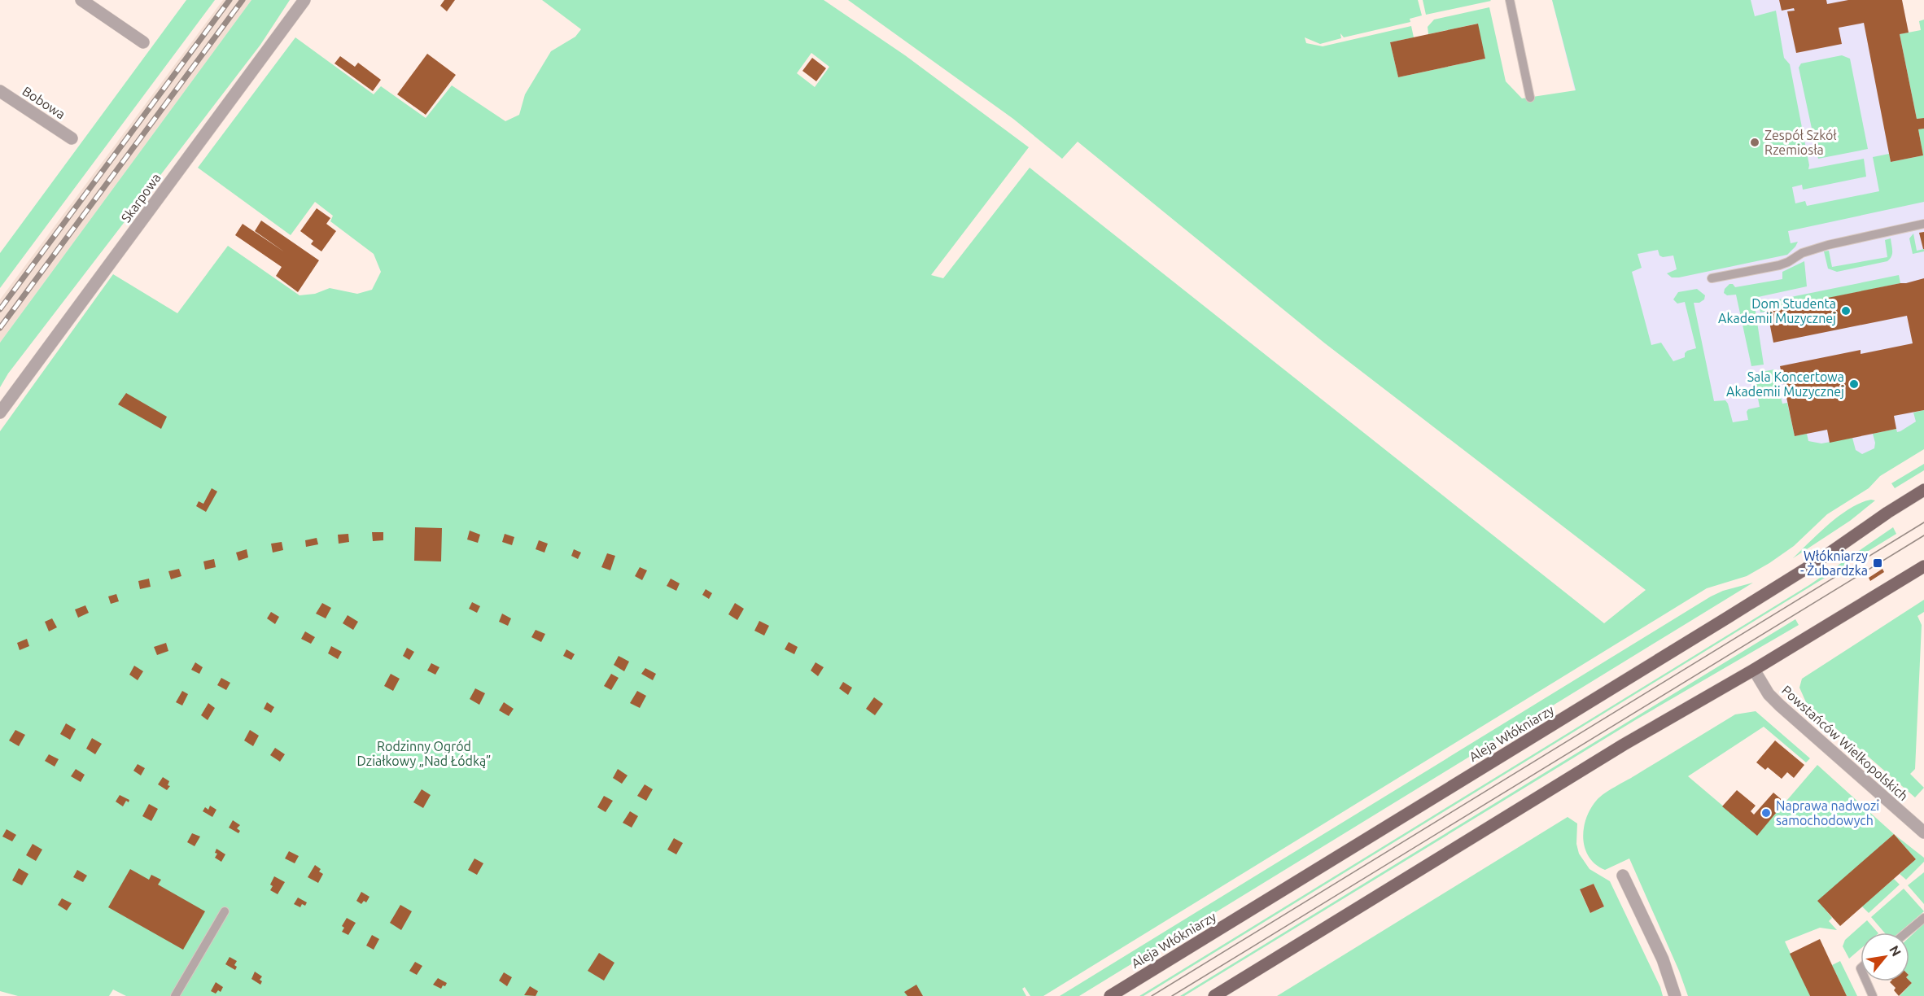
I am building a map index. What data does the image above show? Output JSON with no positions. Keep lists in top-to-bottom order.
{
  "streets": {
    "main road": ["Aleja Włókniarzy"],
    "street": ["Bobowa", "Skarpowa", "Powstańców Wielkopolskich"]
  },
  "parks": ["Rodzinny Ogród Działkowy „Nad Łódką”"],
  "places": {
    "other": [
      "Zespół Szkół Rzemiosła",
      "Dom Studenta Akademii Muzycznej",
      "Sala Koncertowa Akademii Muzycznej",
      "Naprawa nadwozi samochodowych"
    ],
    "transit": ["Włókniarzy - Żubardzka"]
  },
  "north": "top right"
}
